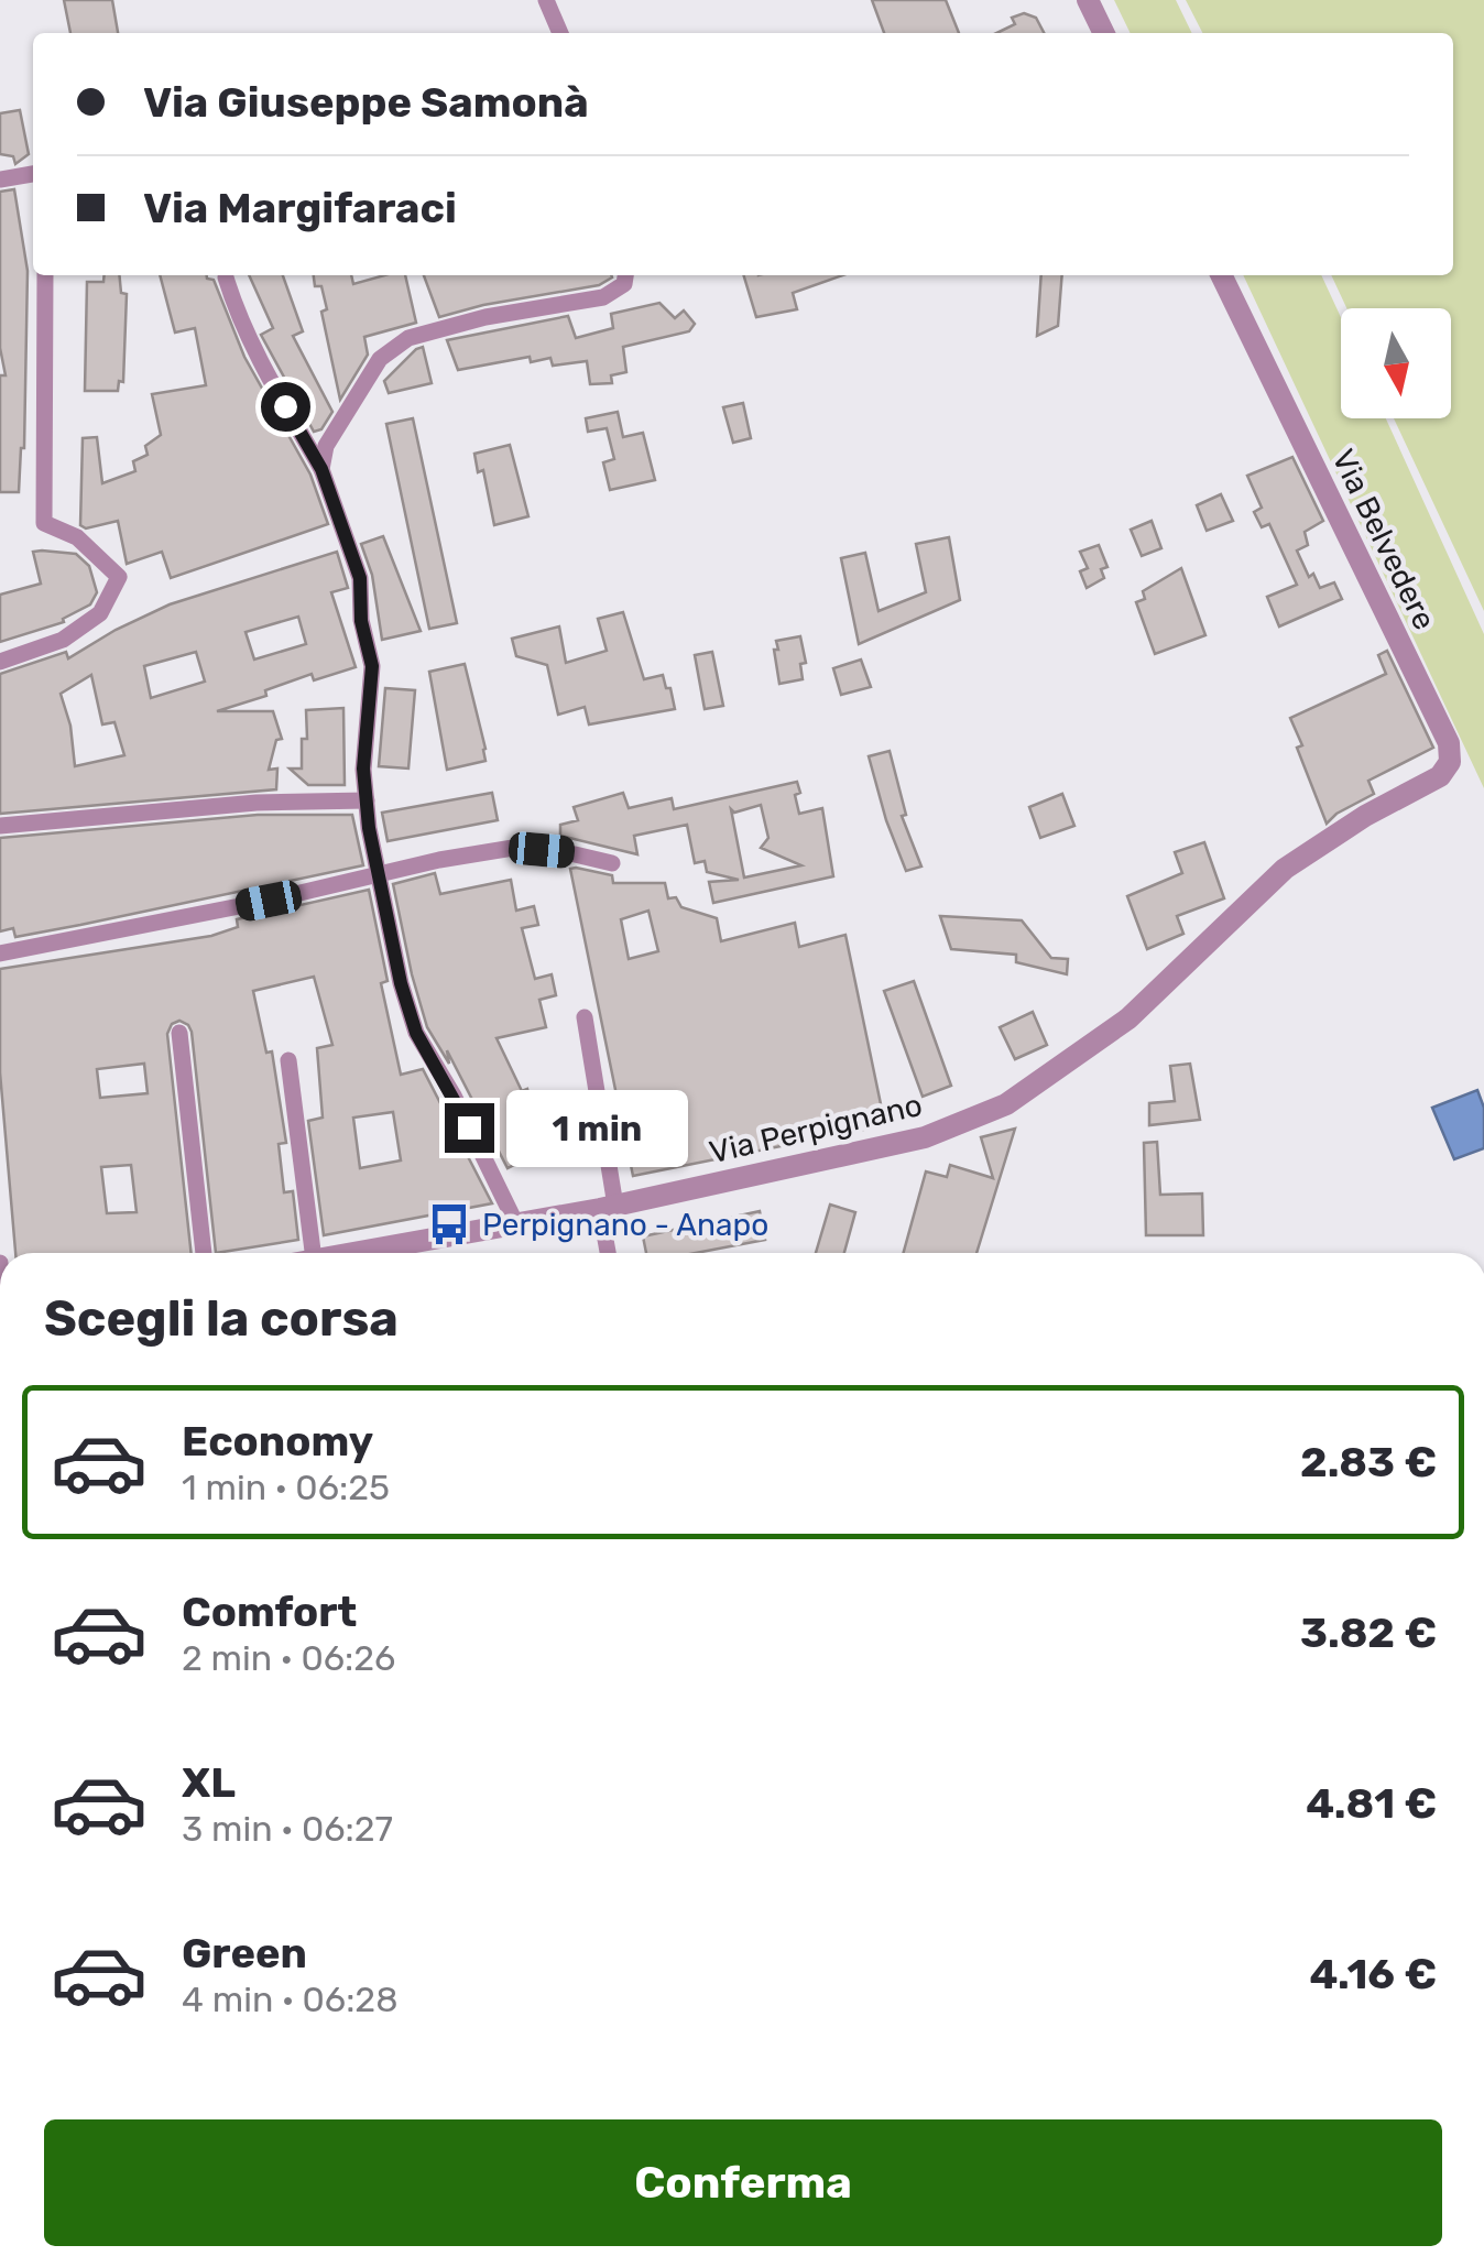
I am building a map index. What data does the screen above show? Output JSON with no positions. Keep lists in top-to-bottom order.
{
  "streets": {
    "street": ["Via Belvedere", "Via Perpignano"]
  },
  "crossings": [
    ["Via Belvedere", "Via Perpignano"]
  ],
  "places": {
    "bus stop": ["Perpignano - Anapo"]
  },
  "north": "bottom",
  "page": {
    "banner": ["Via Giuseppe Samonà", "Via Margifaraci"],
    "bubble": "1 min",
    "heading": "Scegli la corsa",
    "list": [
      {
        "name": "Economy",
        "note": "1 min · 06:25",
        "value": "2.83 €"
      },
      {
        "name": "Comfort",
        "note": "2 min · 06:26",
        "value": "3.82 €"
      },
      {
        "name": "XL",
        "note": "3 min · 06:27",
        "value": "4.81 €"
      },
      {
        "name": "Green",
        "note": "4 min · 06:28",
        "value": "4.16 €"
      }
    ],
    "buttons": "Conferma"
  }
}
